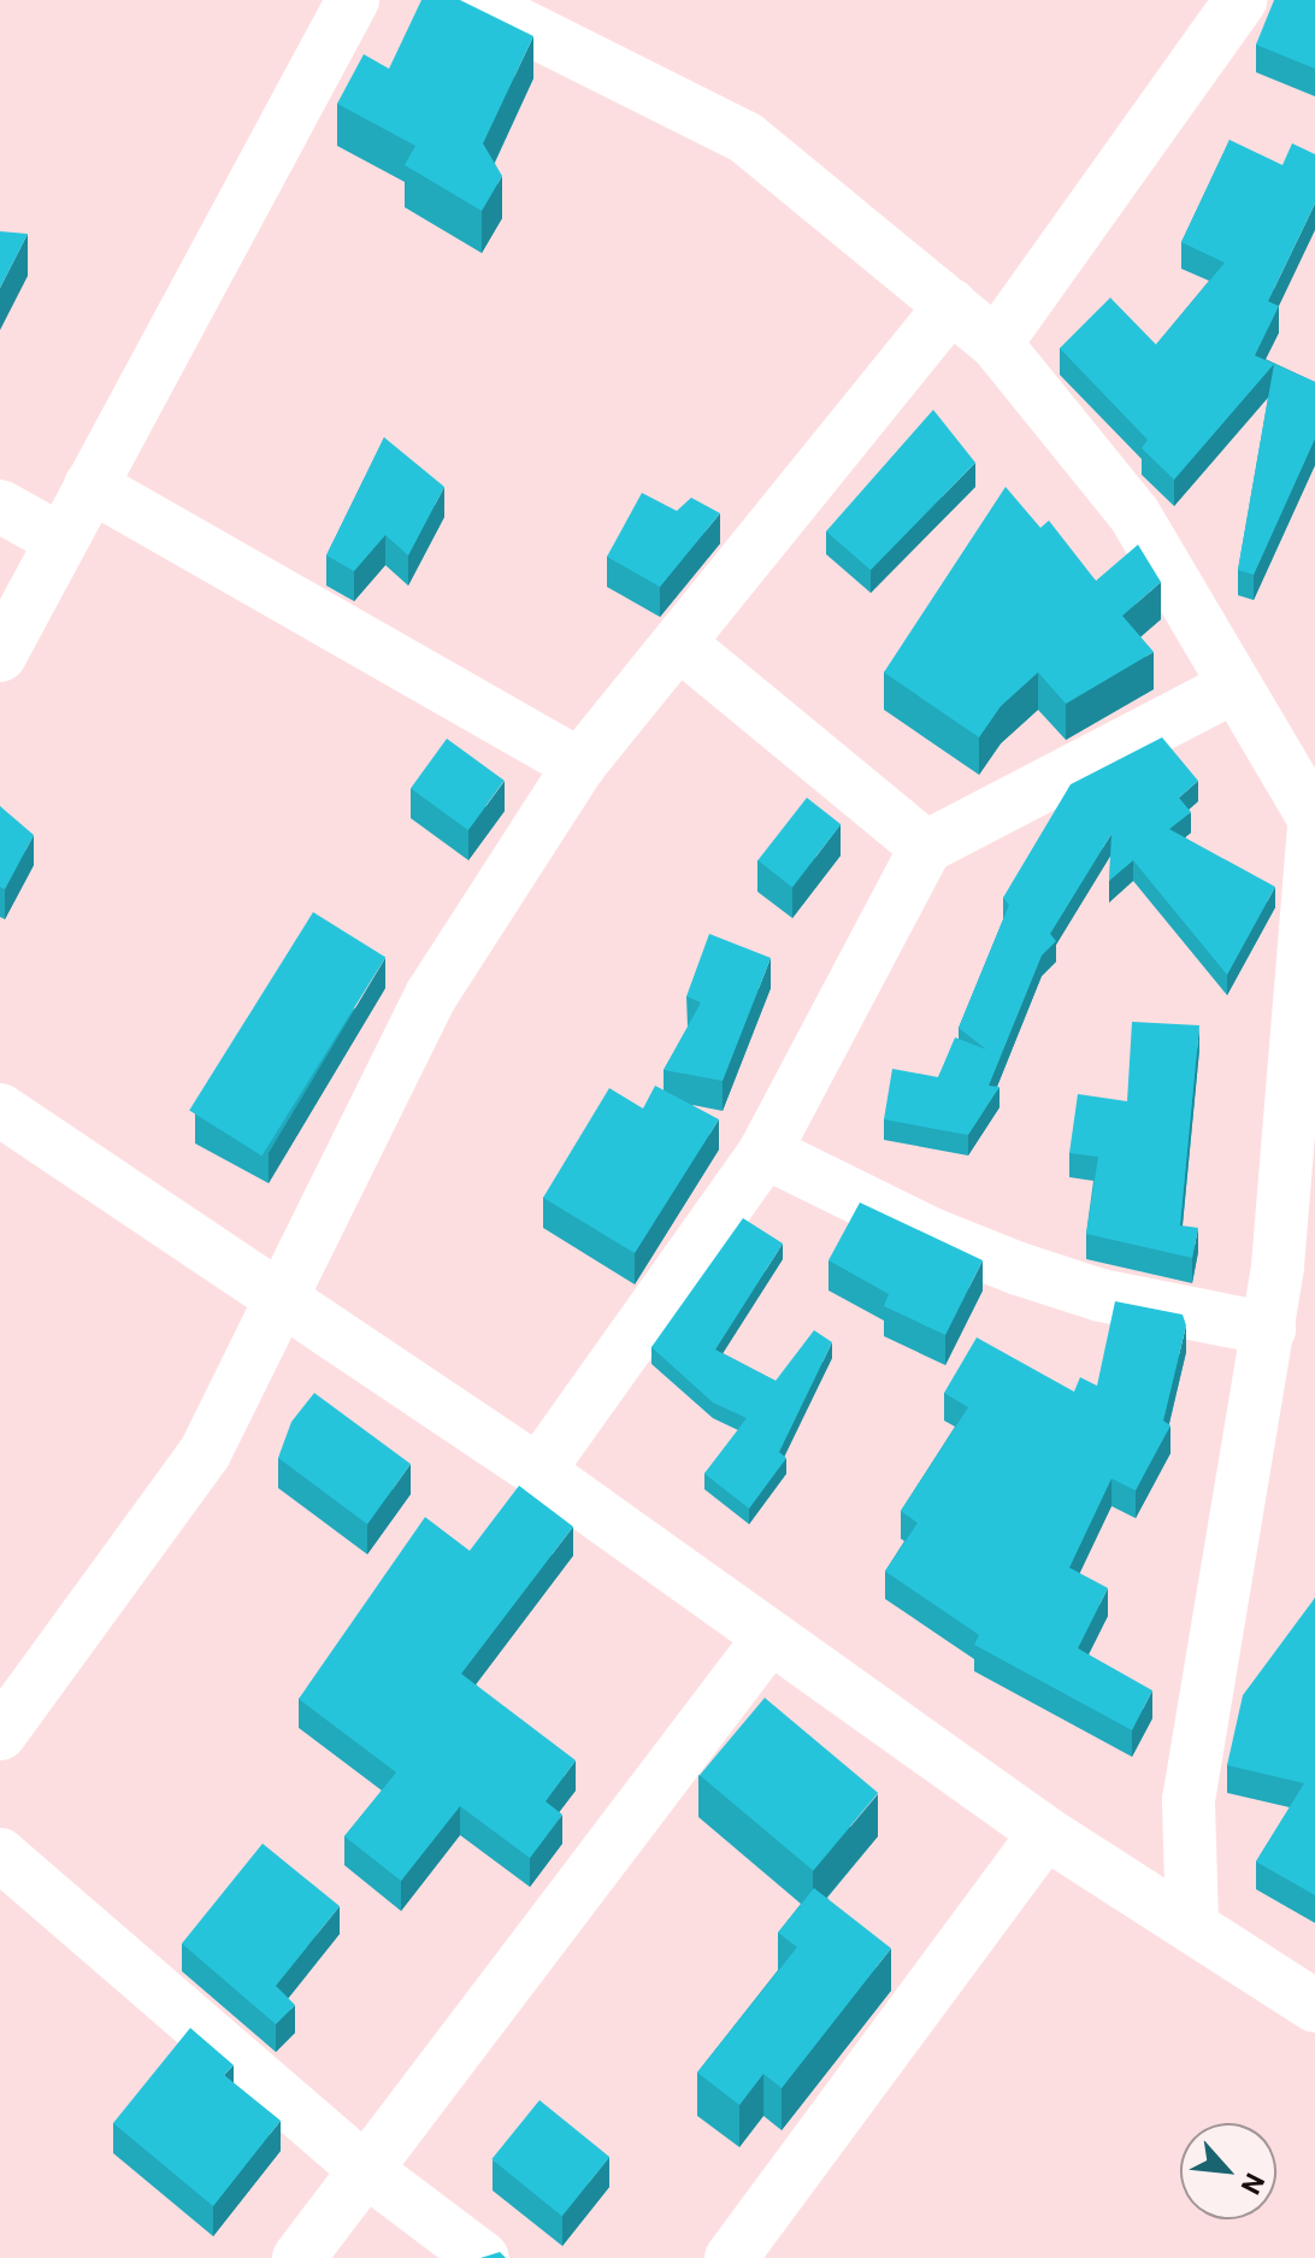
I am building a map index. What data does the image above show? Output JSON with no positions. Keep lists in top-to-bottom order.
{
  "north": "bottom right"
}
